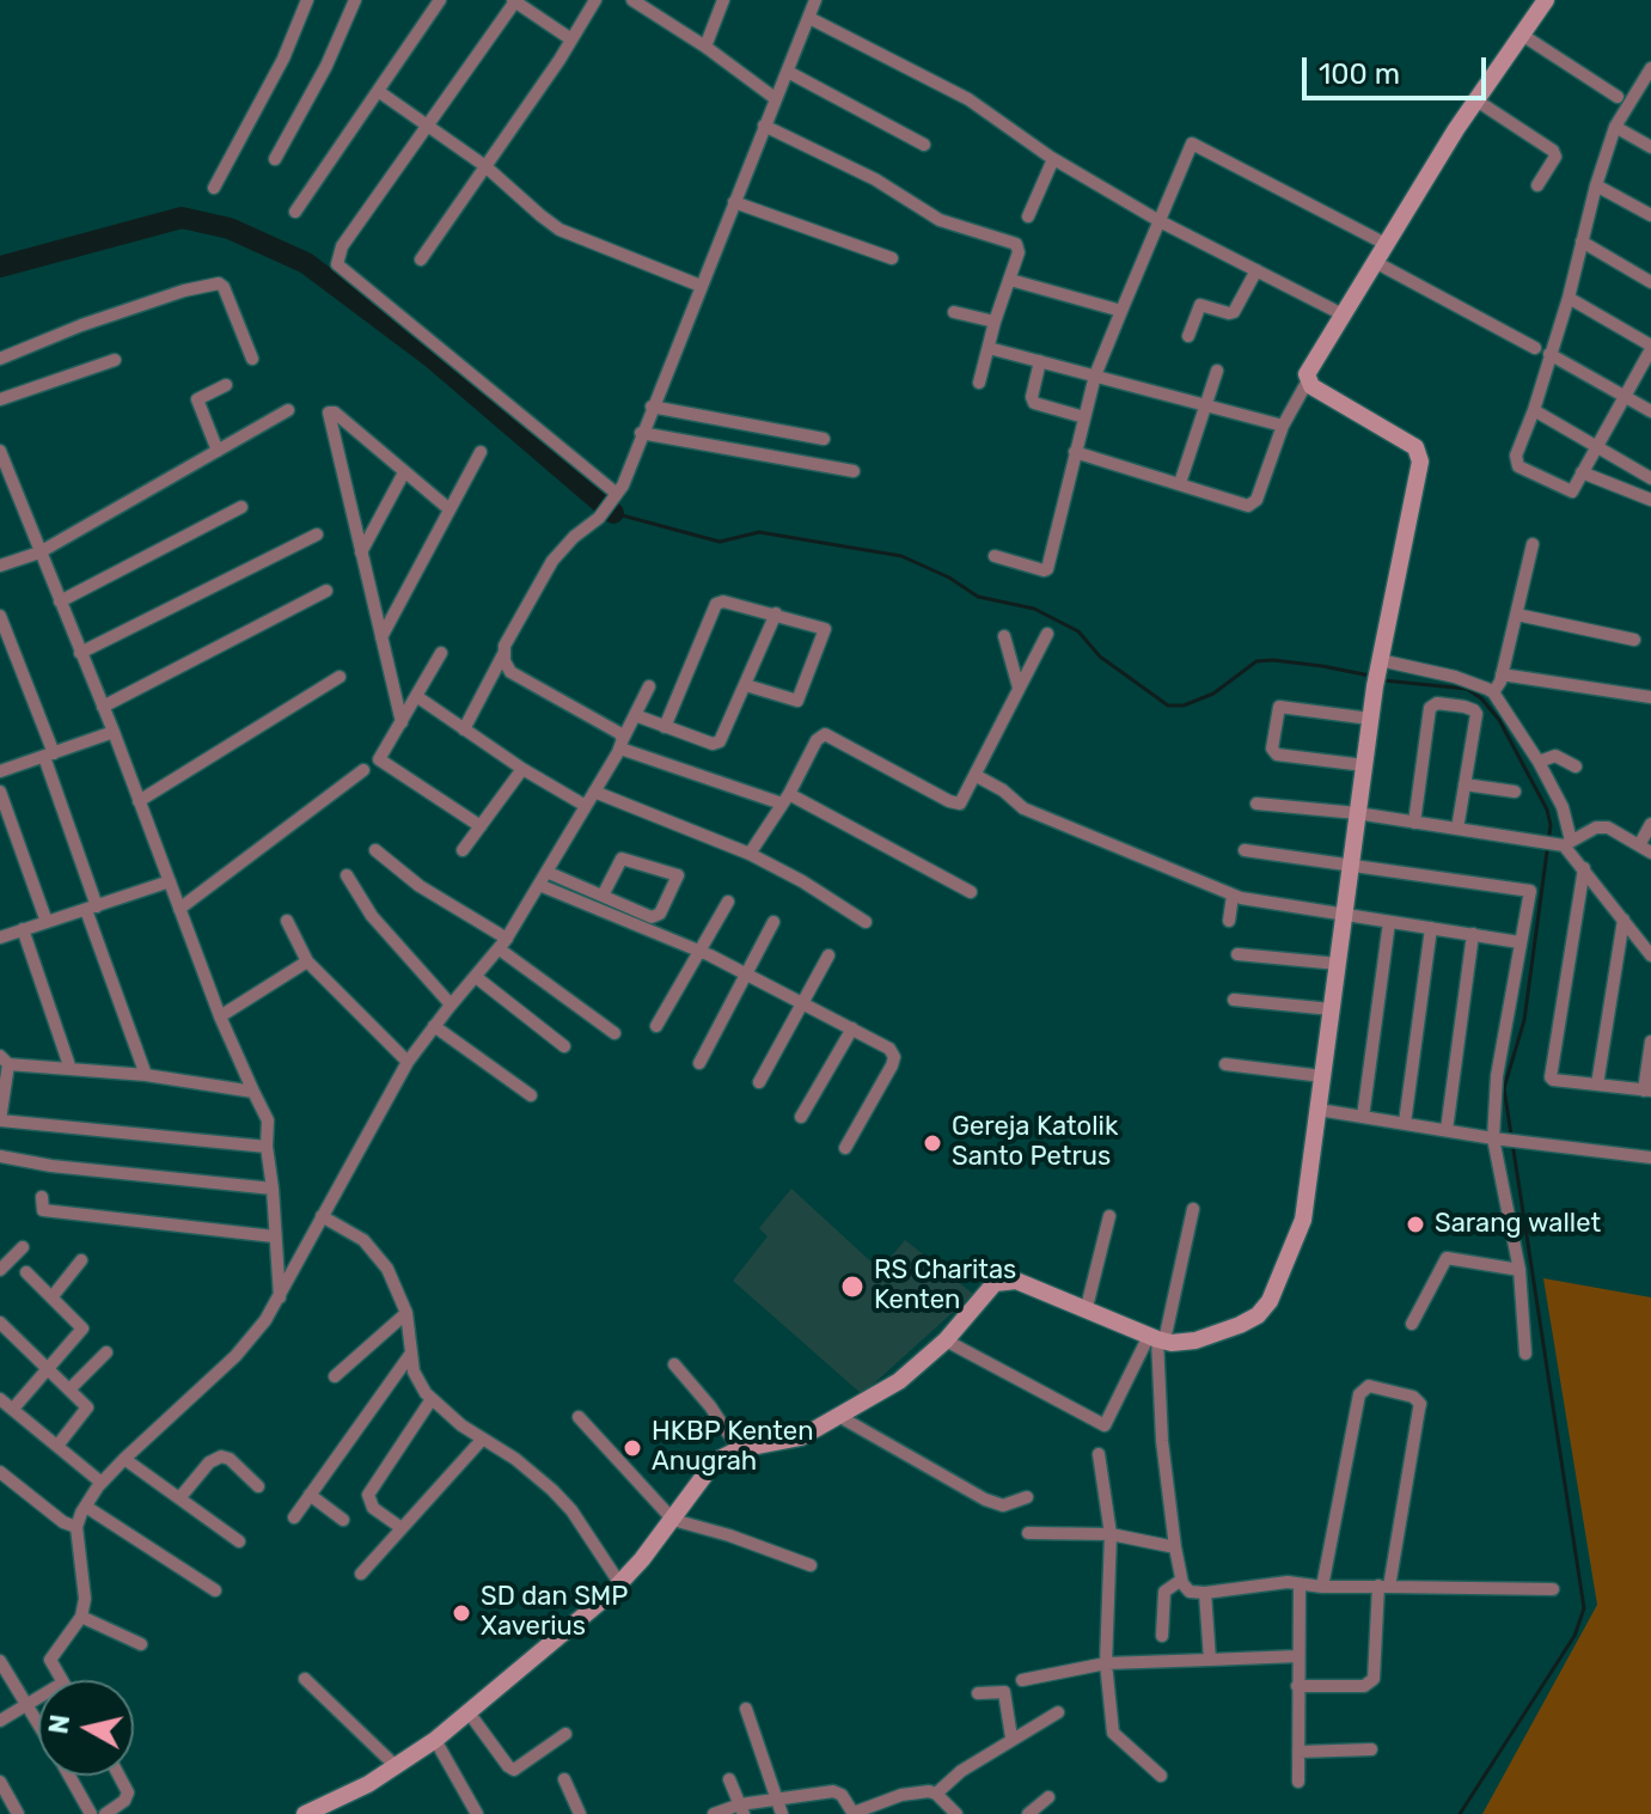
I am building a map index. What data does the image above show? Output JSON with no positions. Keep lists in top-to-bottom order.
{
  "places": [
    "Gereja Katolik Santo Petrus",
    "Sarang wallet",
    "RS Charitas Kenten",
    "HKBP Kenten Anugrah",
    "SD dan SMP Xaverius"
  ],
  "scale_bar": "100 m",
  "north": "left"
}
